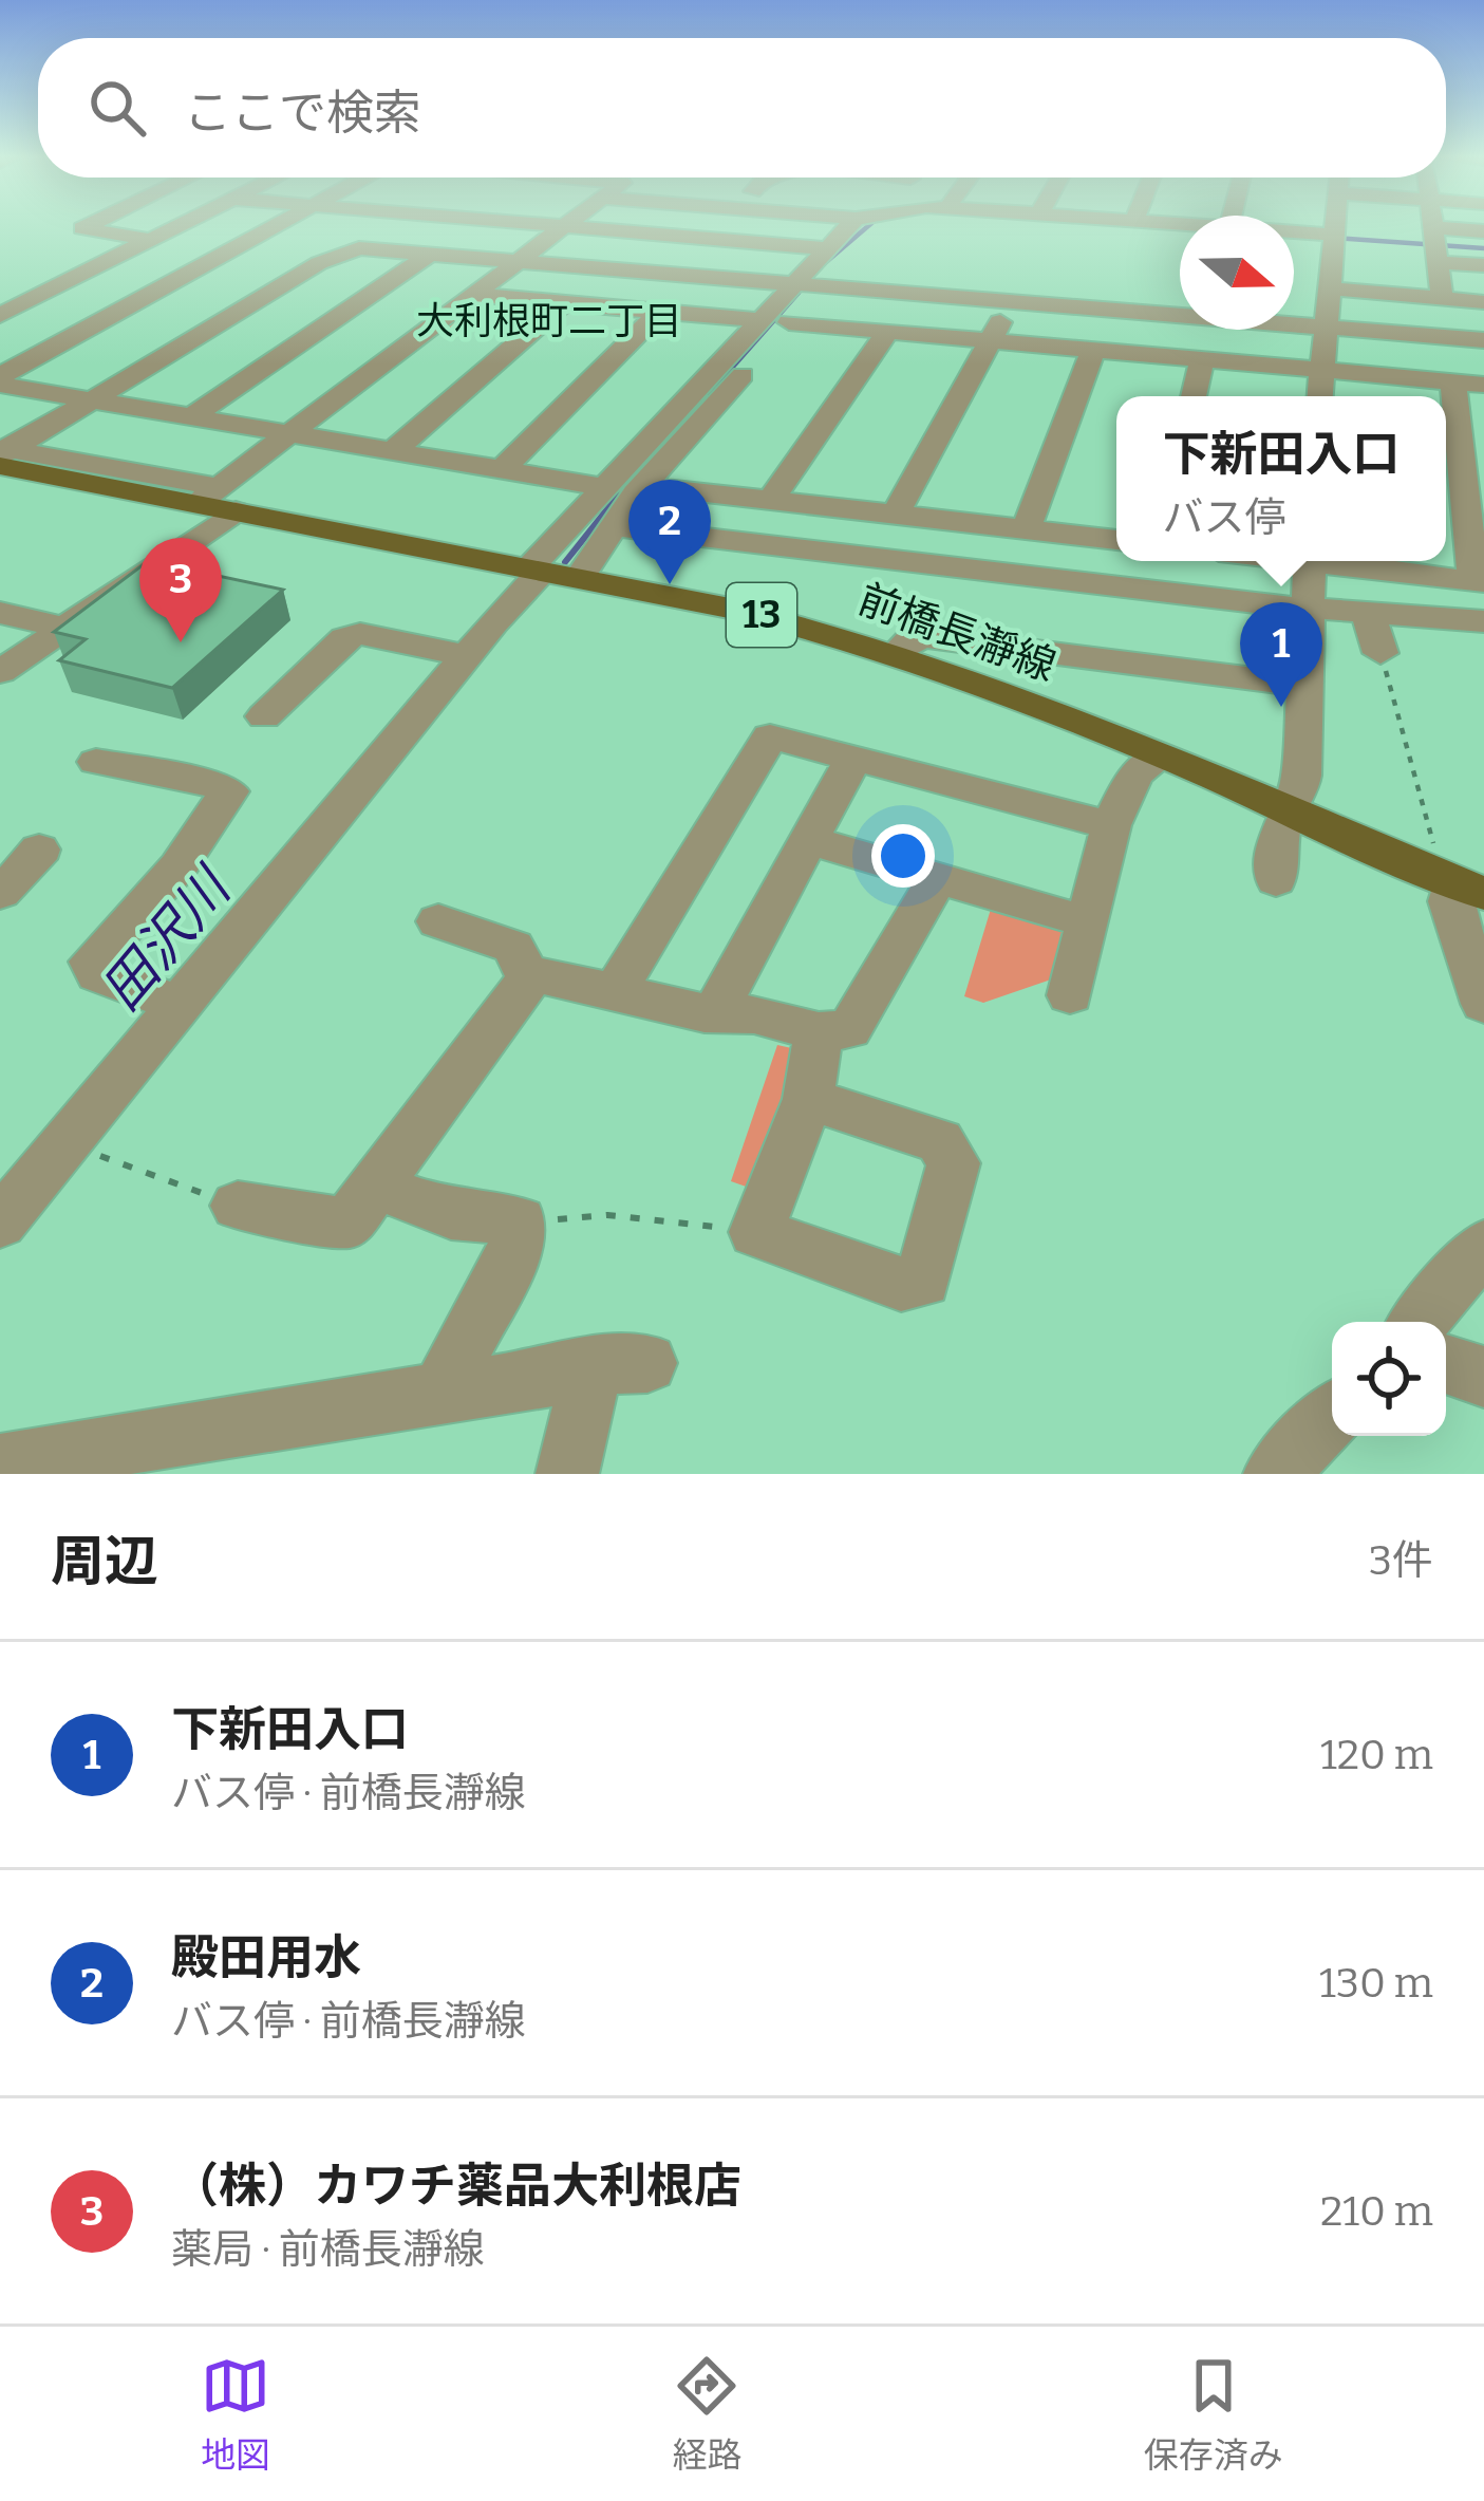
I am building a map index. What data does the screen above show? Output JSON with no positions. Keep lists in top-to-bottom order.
{
  "streets": {
    "main road": ["13", "前橋長瀞線"]
  },
  "districts": ["大利根町二丁目"],
  "water": ["田沢川"],
  "north": "right",
  "page": {
    "search": "ここで検索",
    "popup": ["下新田入口", "バス停"],
    "pins": ["2", "3", "1"],
    "heading": ["周辺", "3件"],
    "list": [
      {
        "mark": "1",
        "name": "下新田入口",
        "note": "バス停 · 前橋長瀞線",
        "value": "120 m"
      },
      {
        "mark": "2",
        "name": "殿田用水",
        "note": "バス停 · 前橋長瀞線",
        "value": "130 m"
      },
      {
        "mark": "3",
        "name": "（株）カワチ薬品大利根店",
        "note": "薬局 · 前橋長瀞線",
        "value": "210 m"
      }
    ],
    "nav": ["地図", "経路", "保存済み"]
  }
}
